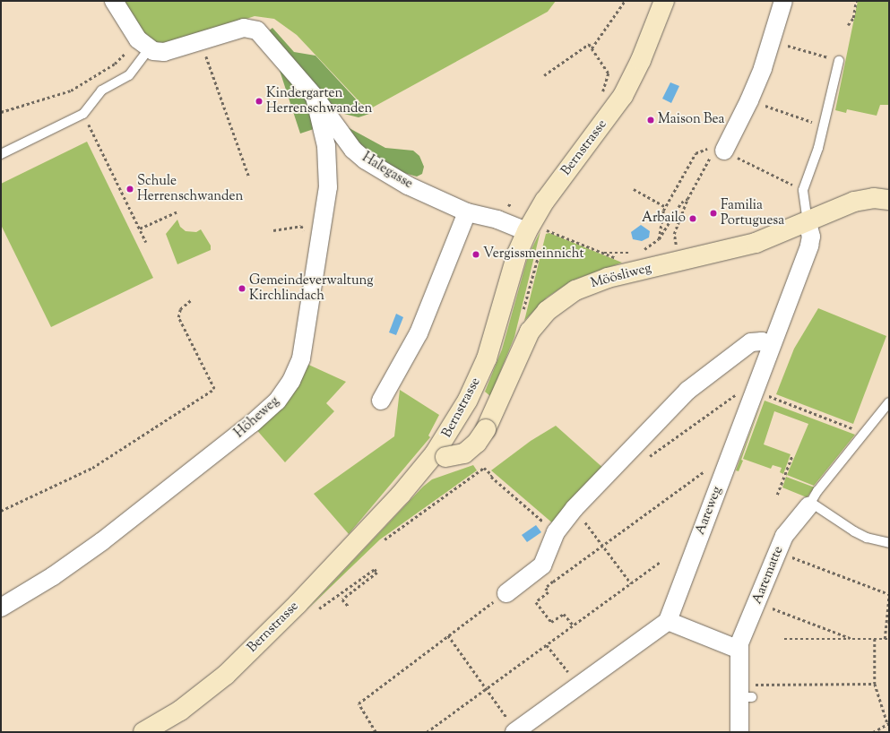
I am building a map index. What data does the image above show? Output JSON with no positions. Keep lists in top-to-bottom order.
{
  "streets": {
    "main road": ["Bernstrasse", "Möösliweg"],
    "street": [
      "Halegasse",
      "Höheweg",
      "Aareweg",
      "Aarematte"
    ]
  },
  "crossings": [
    ["Bernstrasse", "Halegasse"],
    ["Bernstrasse", "Möösliweg"],
    ["Halegasse", "Höheweg"],
    ["Möösliweg", "Aareweg"]
  ],
  "places": [
    "Kindergarten Herrenschwanden",
    "Maison Bea",
    "Schule Herrenschwanden",
    "Familia Portuguesa",
    "Arbailo",
    "Vergissmeinnicht",
    "Gemeindeverwaltung Kirchlindach"
  ]
}
